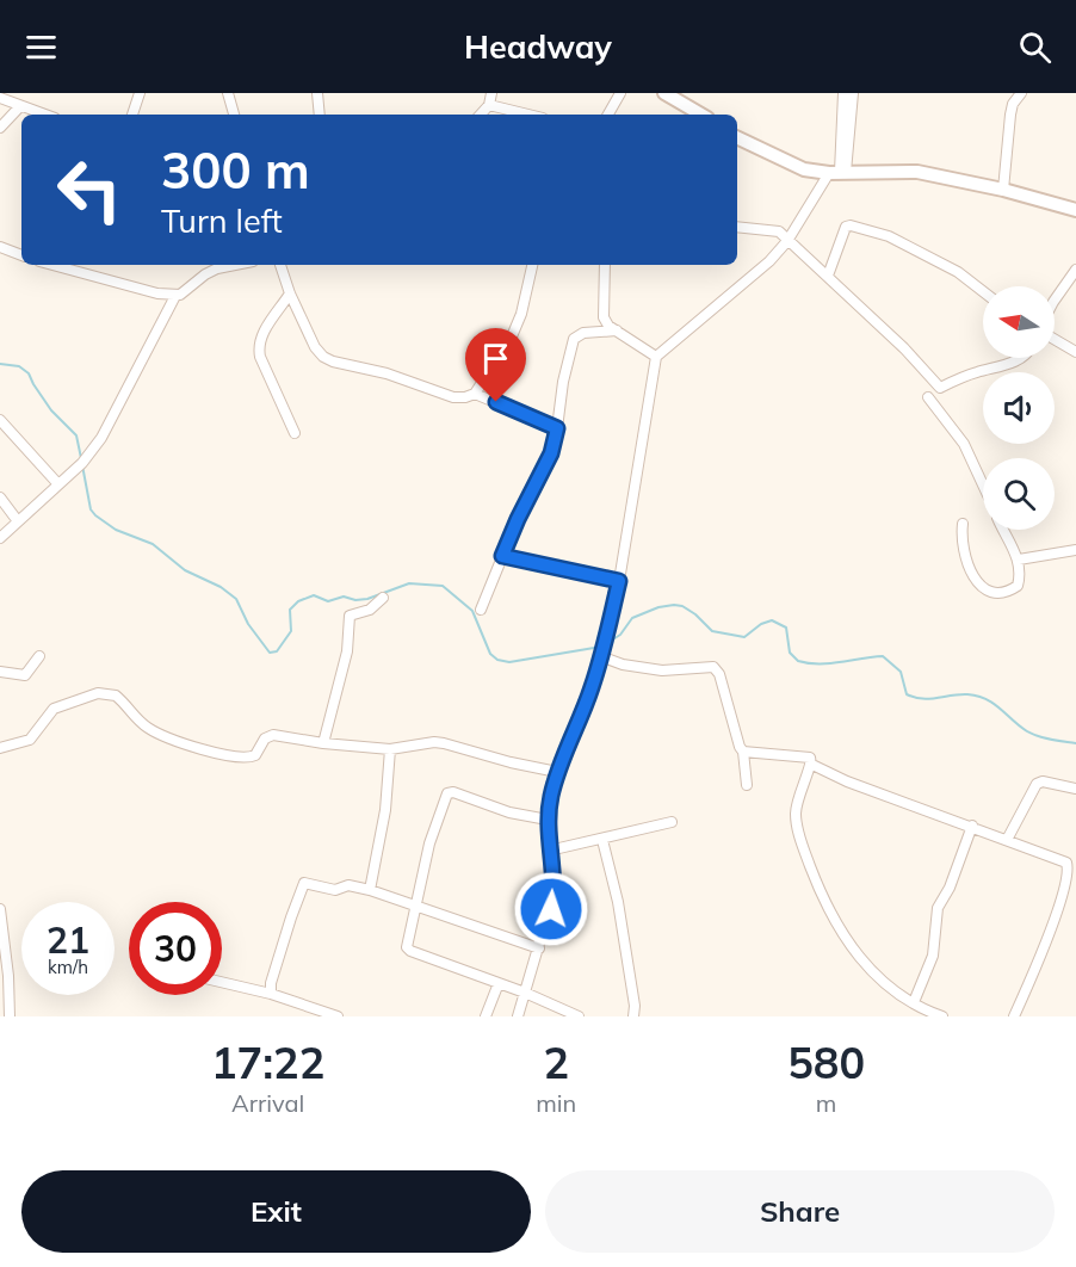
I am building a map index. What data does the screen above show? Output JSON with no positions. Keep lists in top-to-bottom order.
{
  "north": "left",
  "page": {
    "header": "Headway",
    "turn": ["300 m", "Turn left"],
    "speed": "21 km/h",
    "limit": "30",
    "eta": [
      "17:22",
      "Arrival",
      "2",
      "min",
      "580",
      "m"
    ],
    "buttons": ["Exit", "Share"]
  }
}
